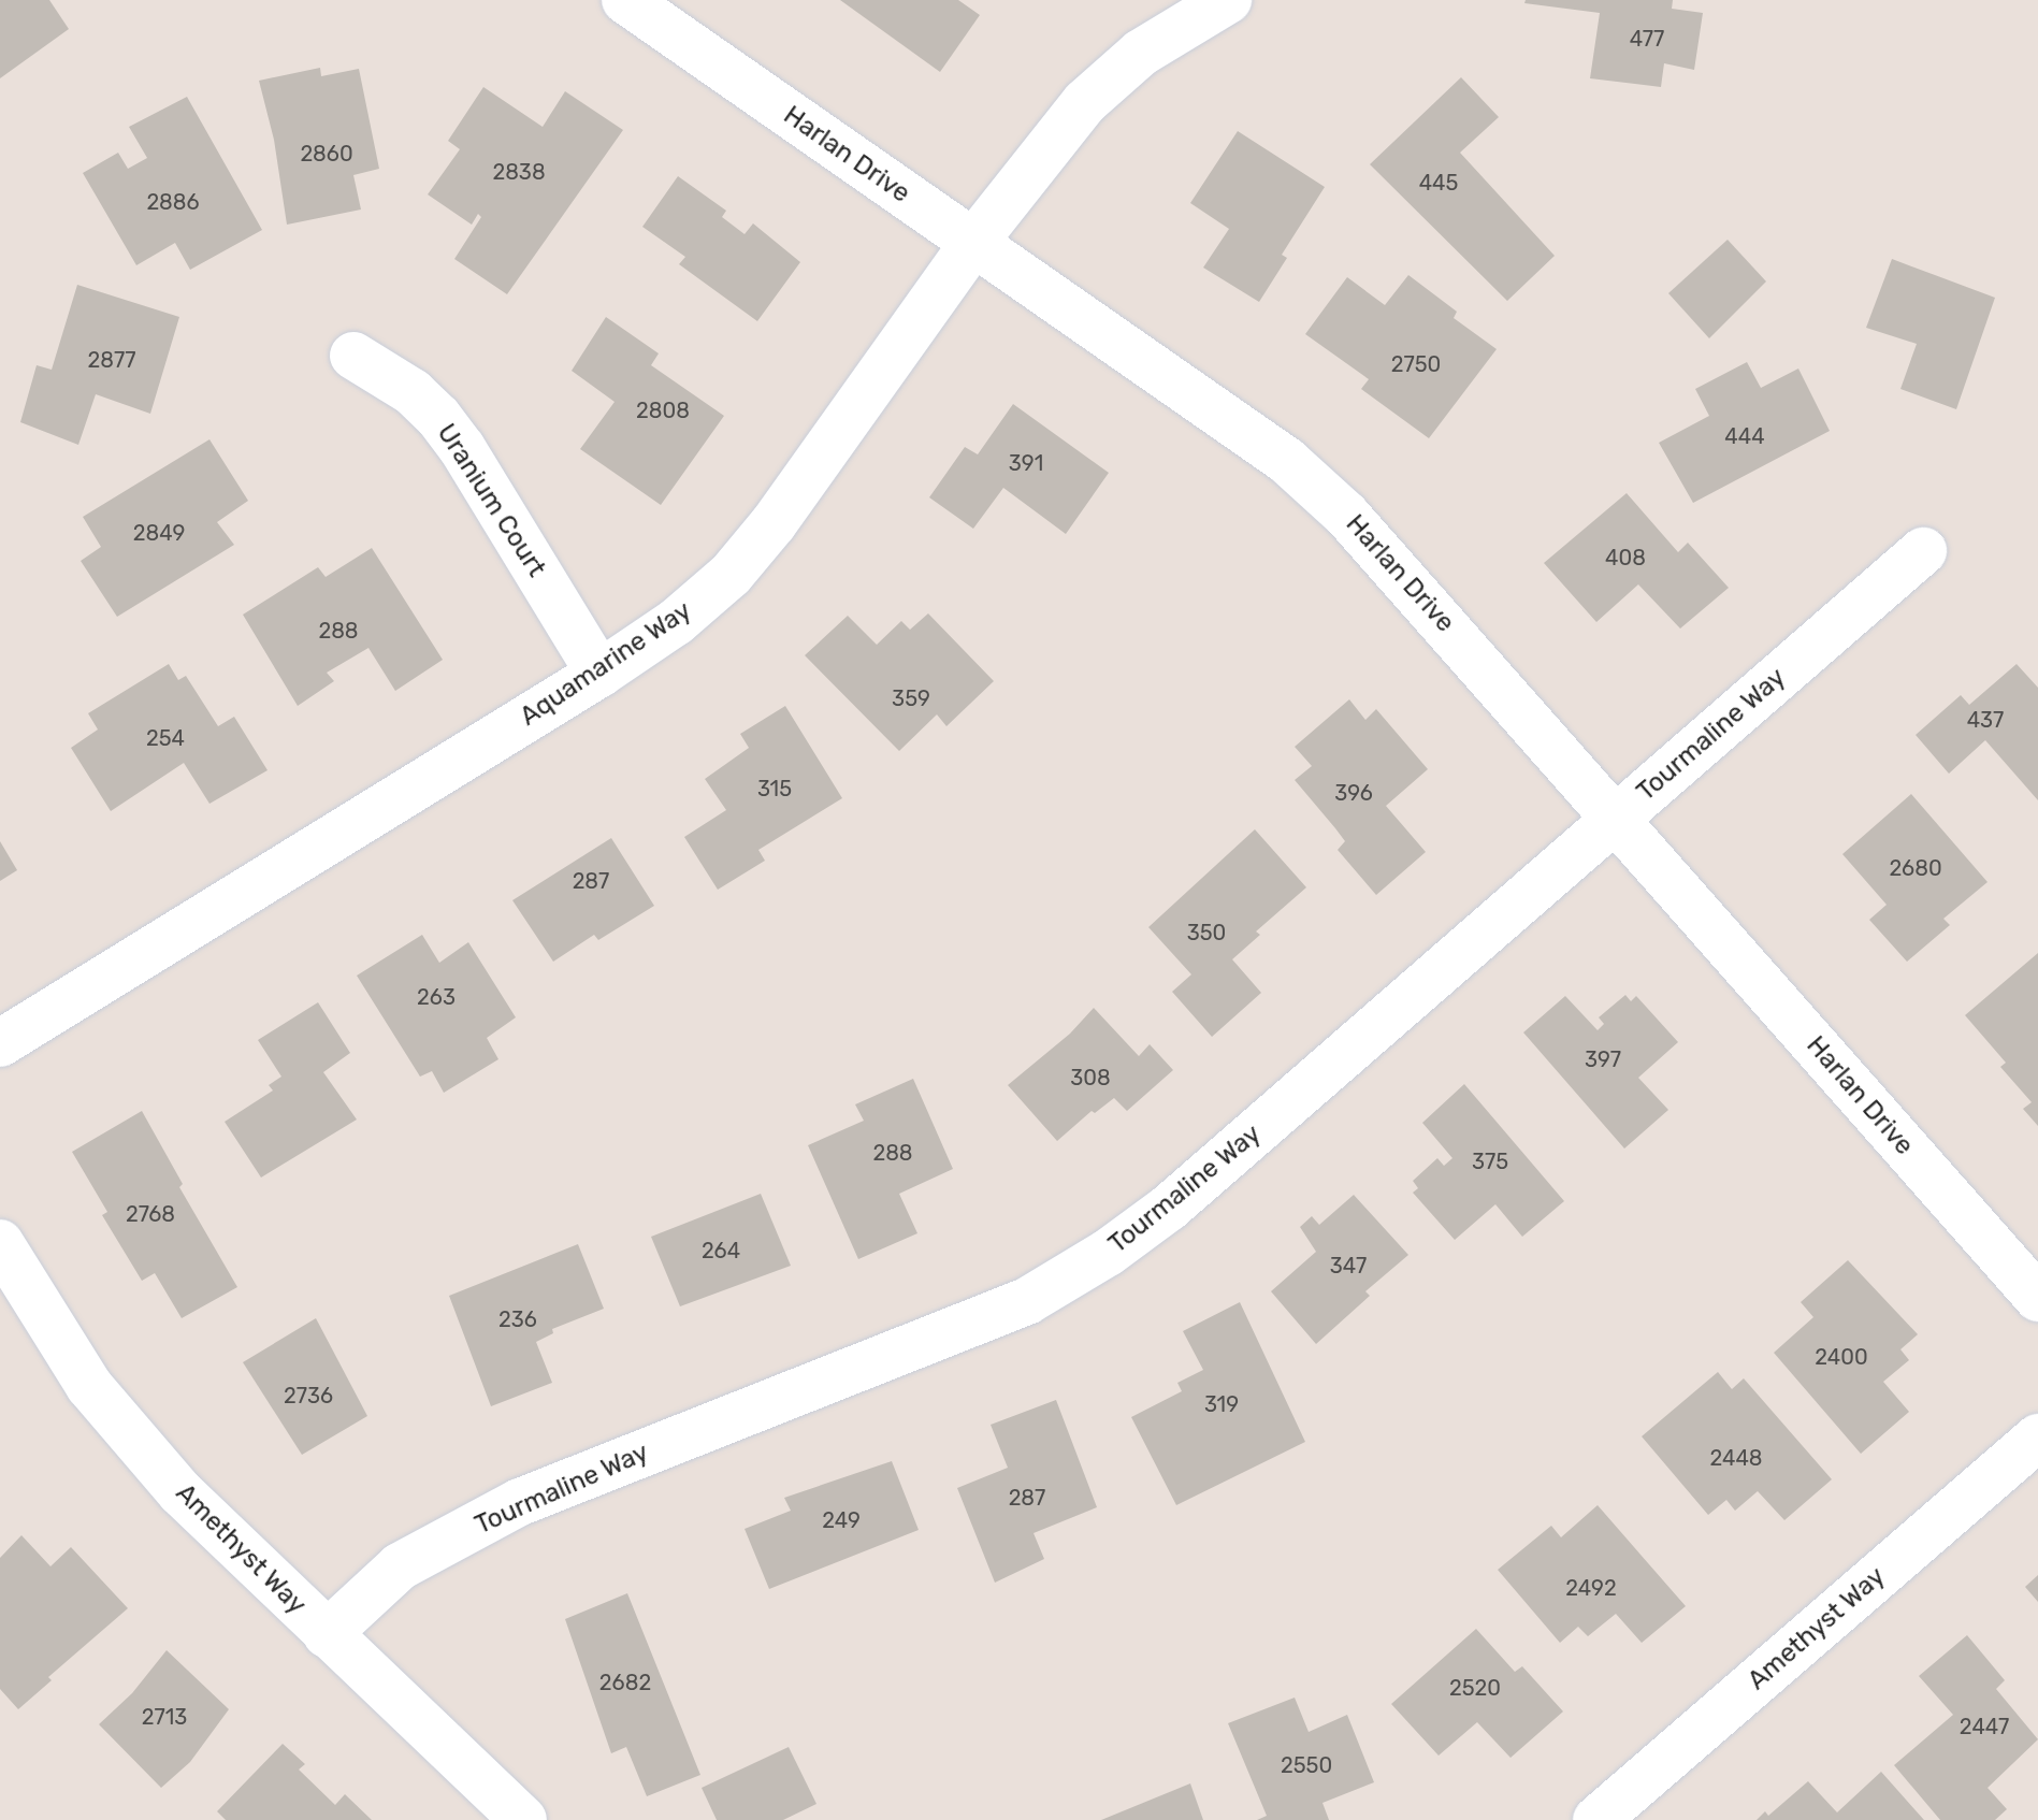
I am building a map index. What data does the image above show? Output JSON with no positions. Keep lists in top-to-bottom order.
{
  "streets": {
    "street": [
      "Harlan Drive",
      "Uranium Court",
      "Aquamarine Way",
      "Tourmaline Way",
      "Amethyst Way"
    ]
  },
  "crossings": [
    ["Harlan Drive", "Aquamarine Way"],
    ["Harlan Drive", "Tourmaline Way"],
    ["Uranium Court", "Aquamarine Way"],
    ["Tourmaline Way", "Amethyst Way"]
  ],
  "house_numbers": [
    "477",
    "2860",
    "2838",
    "445",
    "2886",
    "2877",
    "2750",
    "2808",
    "444",
    "391",
    "2849",
    "408",
    "288",
    "359",
    "437",
    "254",
    "315",
    "396",
    "2680",
    "287",
    "350",
    "263",
    "397",
    "308",
    "288",
    "375",
    "2768",
    "264",
    "347",
    "236",
    "2400",
    "2736",
    "319",
    "2448",
    "287",
    "249",
    "2492",
    "2682",
    "2520",
    "2713",
    "2447",
    "2550"
  ]
}
